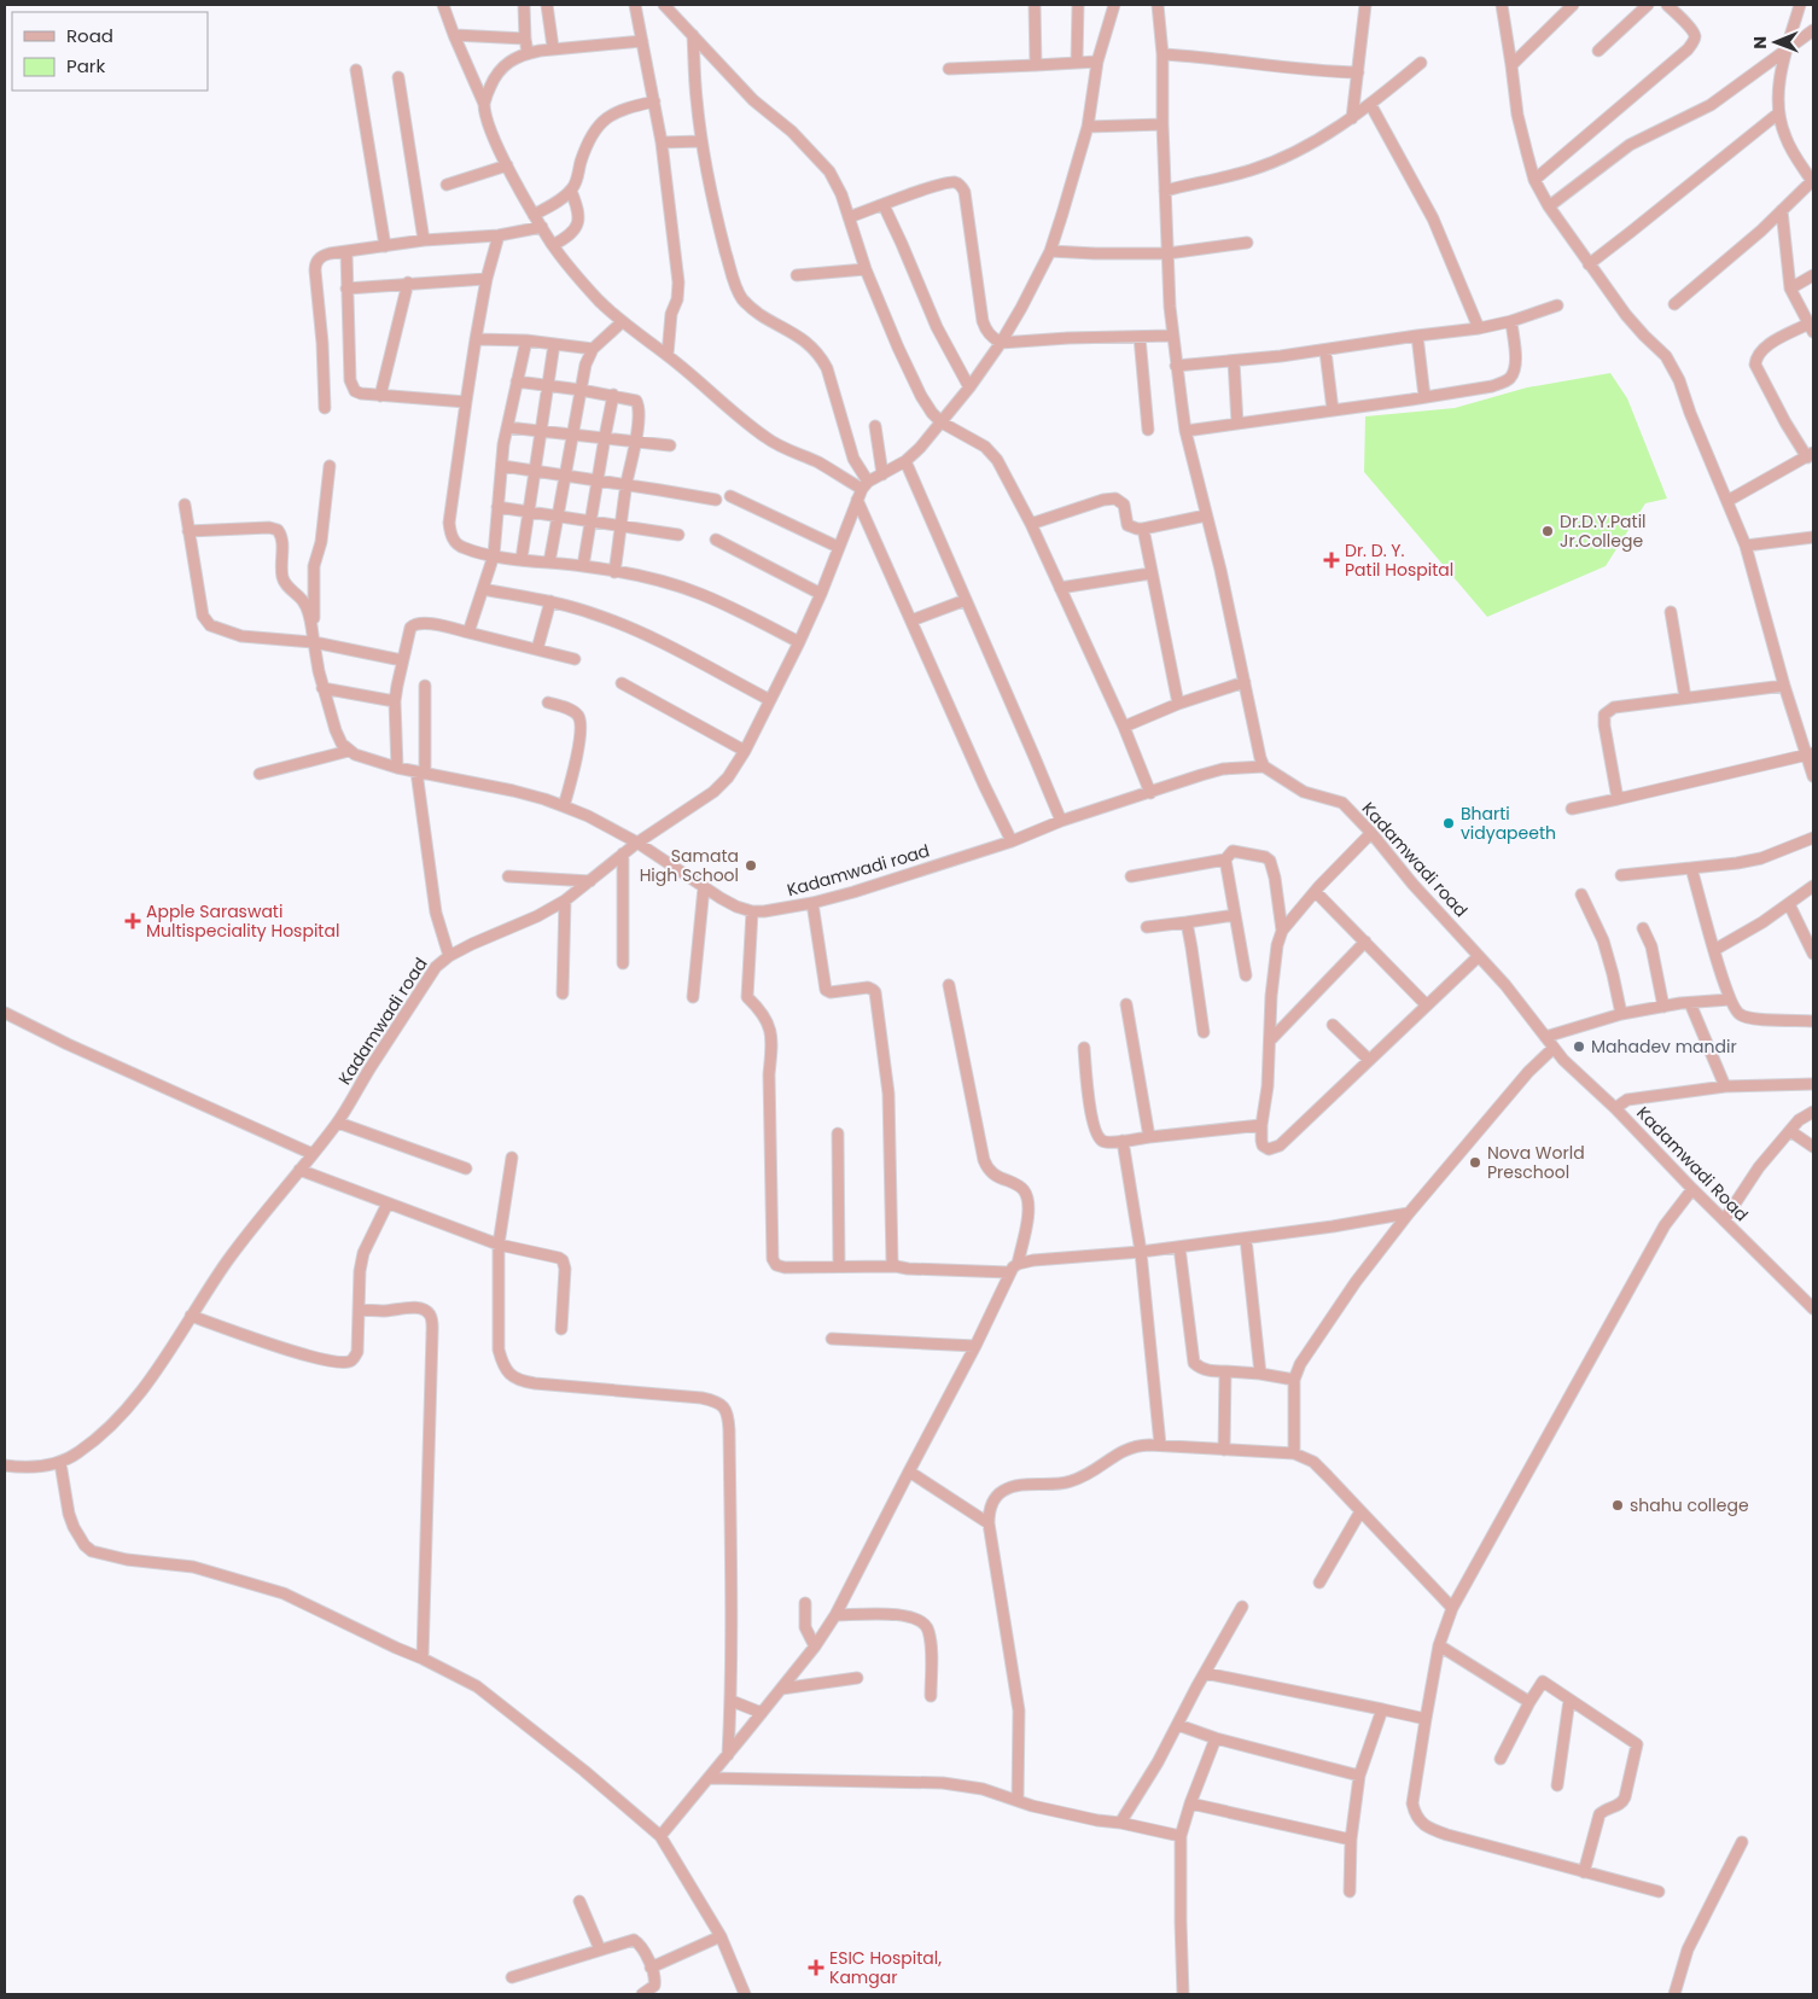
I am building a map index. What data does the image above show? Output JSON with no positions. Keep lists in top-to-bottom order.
{
  "streets": {
    "street": ["Kadamwadi road", "Kadamwadi Road"]
  },
  "crossings": [
    ["Kadamwadi road", "Kadamwadi Road"]
  ],
  "places": {
    "other": [
      "Dr.D.Y.Patil Jr.College",
      "Bharti vidyapeeth",
      "Samata High School",
      "Mahadev mandir",
      "Nova World Preschool",
      "shahu college"
    ],
    "health": ["Dr. D. Y. Patil Hospital", "Apple Saraswati Multispeciality Hospital", "ESIC Hospital, Kamgar"]
  },
  "legend": ["Road", "Park"],
  "north": "left"
}
